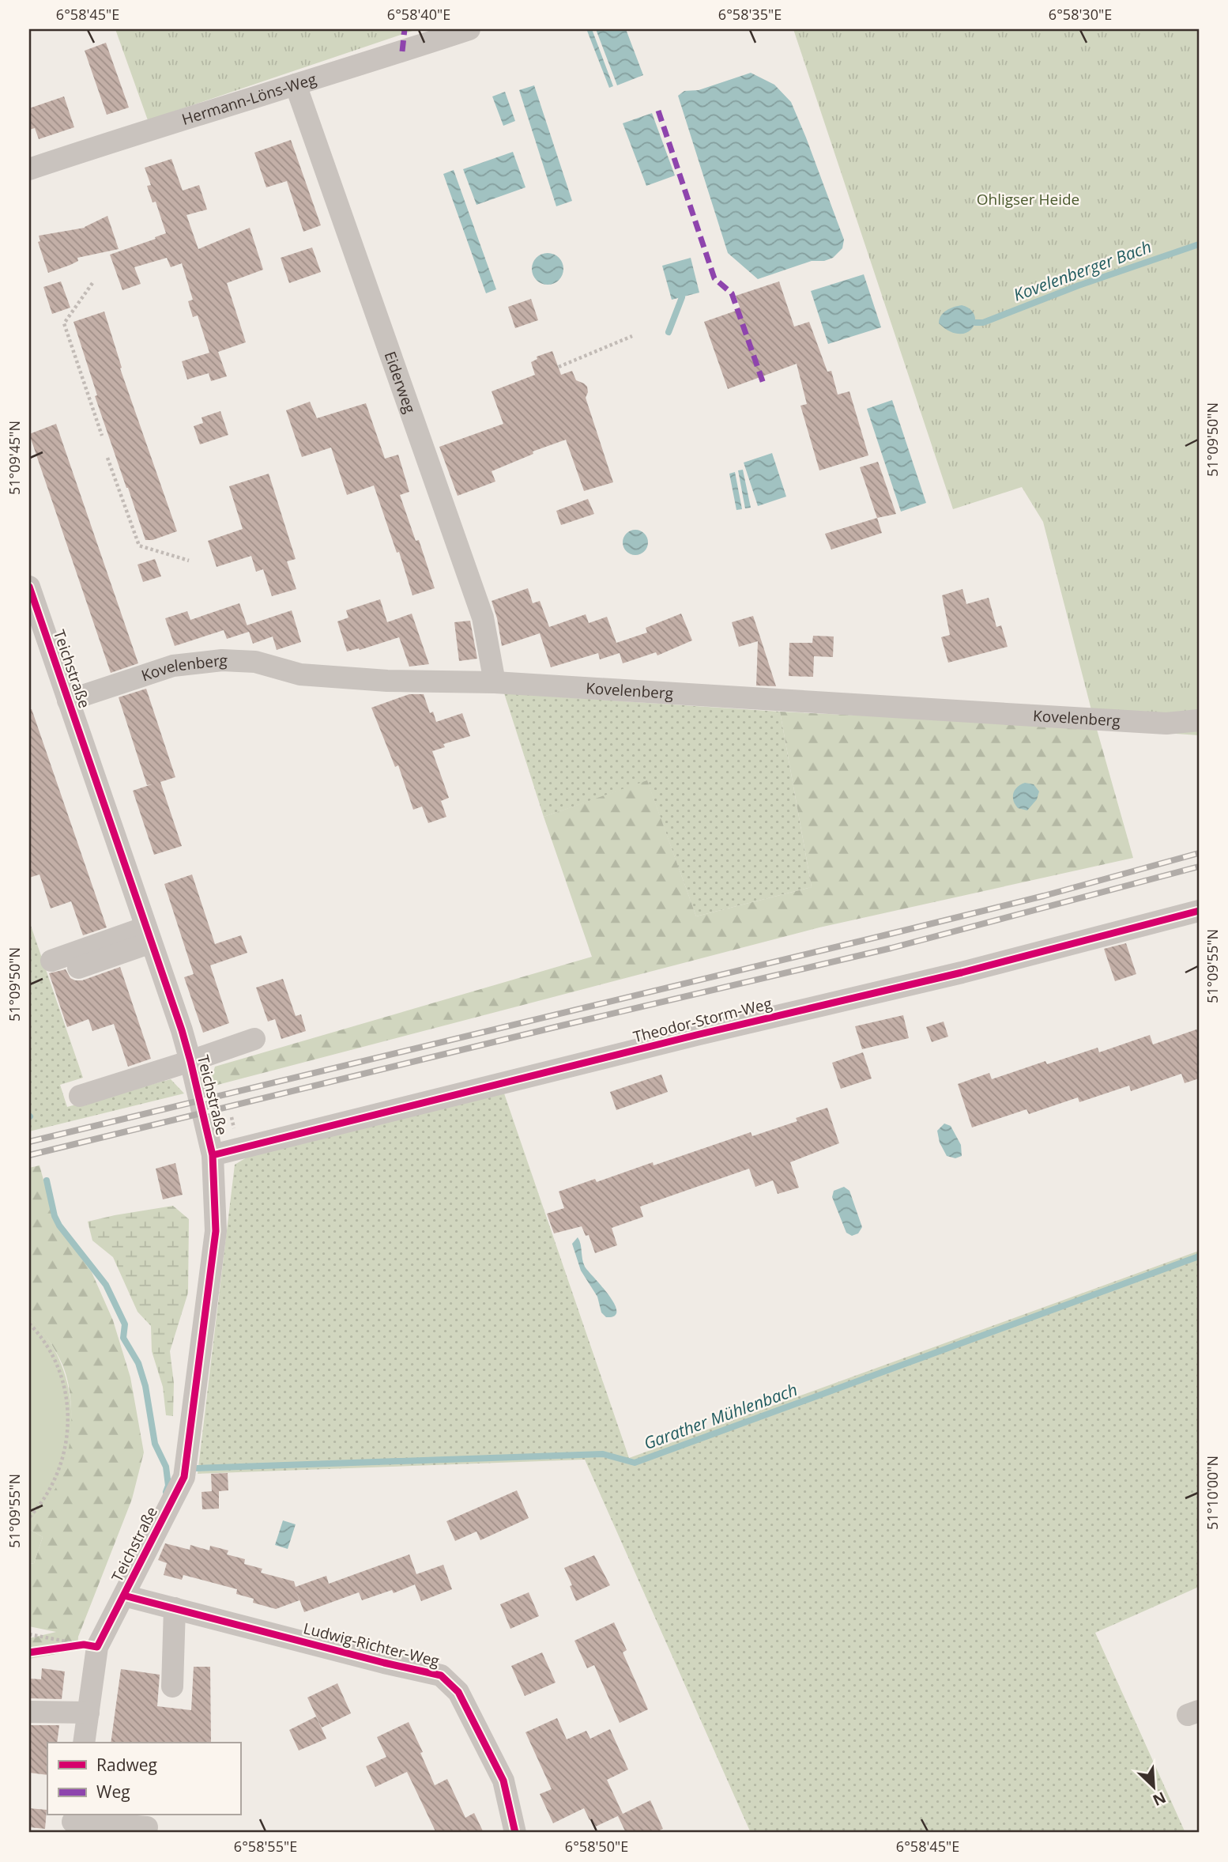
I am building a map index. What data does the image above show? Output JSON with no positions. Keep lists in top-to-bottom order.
{
  "streets": {
    "street": [
      "Hermann-Löns-Weg",
      "Eiderweg",
      "Teichstraße",
      "Kovelenberg",
      "Theodor-Storm-Weg",
      "Ludwig-Richter-Weg"
    ]
  },
  "crossings": [
    ["Hermann-Löns-Weg", "Eiderweg"],
    ["Eiderweg", "Kovelenberg"],
    ["Teichstraße", "Kovelenberg"],
    ["Teichstraße", "Theodor-Storm-Weg"],
    ["Teichstraße", "Ludwig-Richter-Weg"]
  ],
  "water": ["Kovelenberger Bach", "Garather Mühlenbach"],
  "parks": ["Ohligser Heide"],
  "legend": ["Radweg", "Weg"],
  "north": "bottom right",
  "coordinates": [
    "6°58'45\"E",
    "6°58'40\"E",
    "6°58'35\"E",
    "6°58'30\"E",
    "51°09'50\"N",
    "51°09'45\"N",
    "51°09'55\"N",
    "51°10'00\"N",
    "6°58'55\"E",
    "6°58'50\"E"
  ]
}
